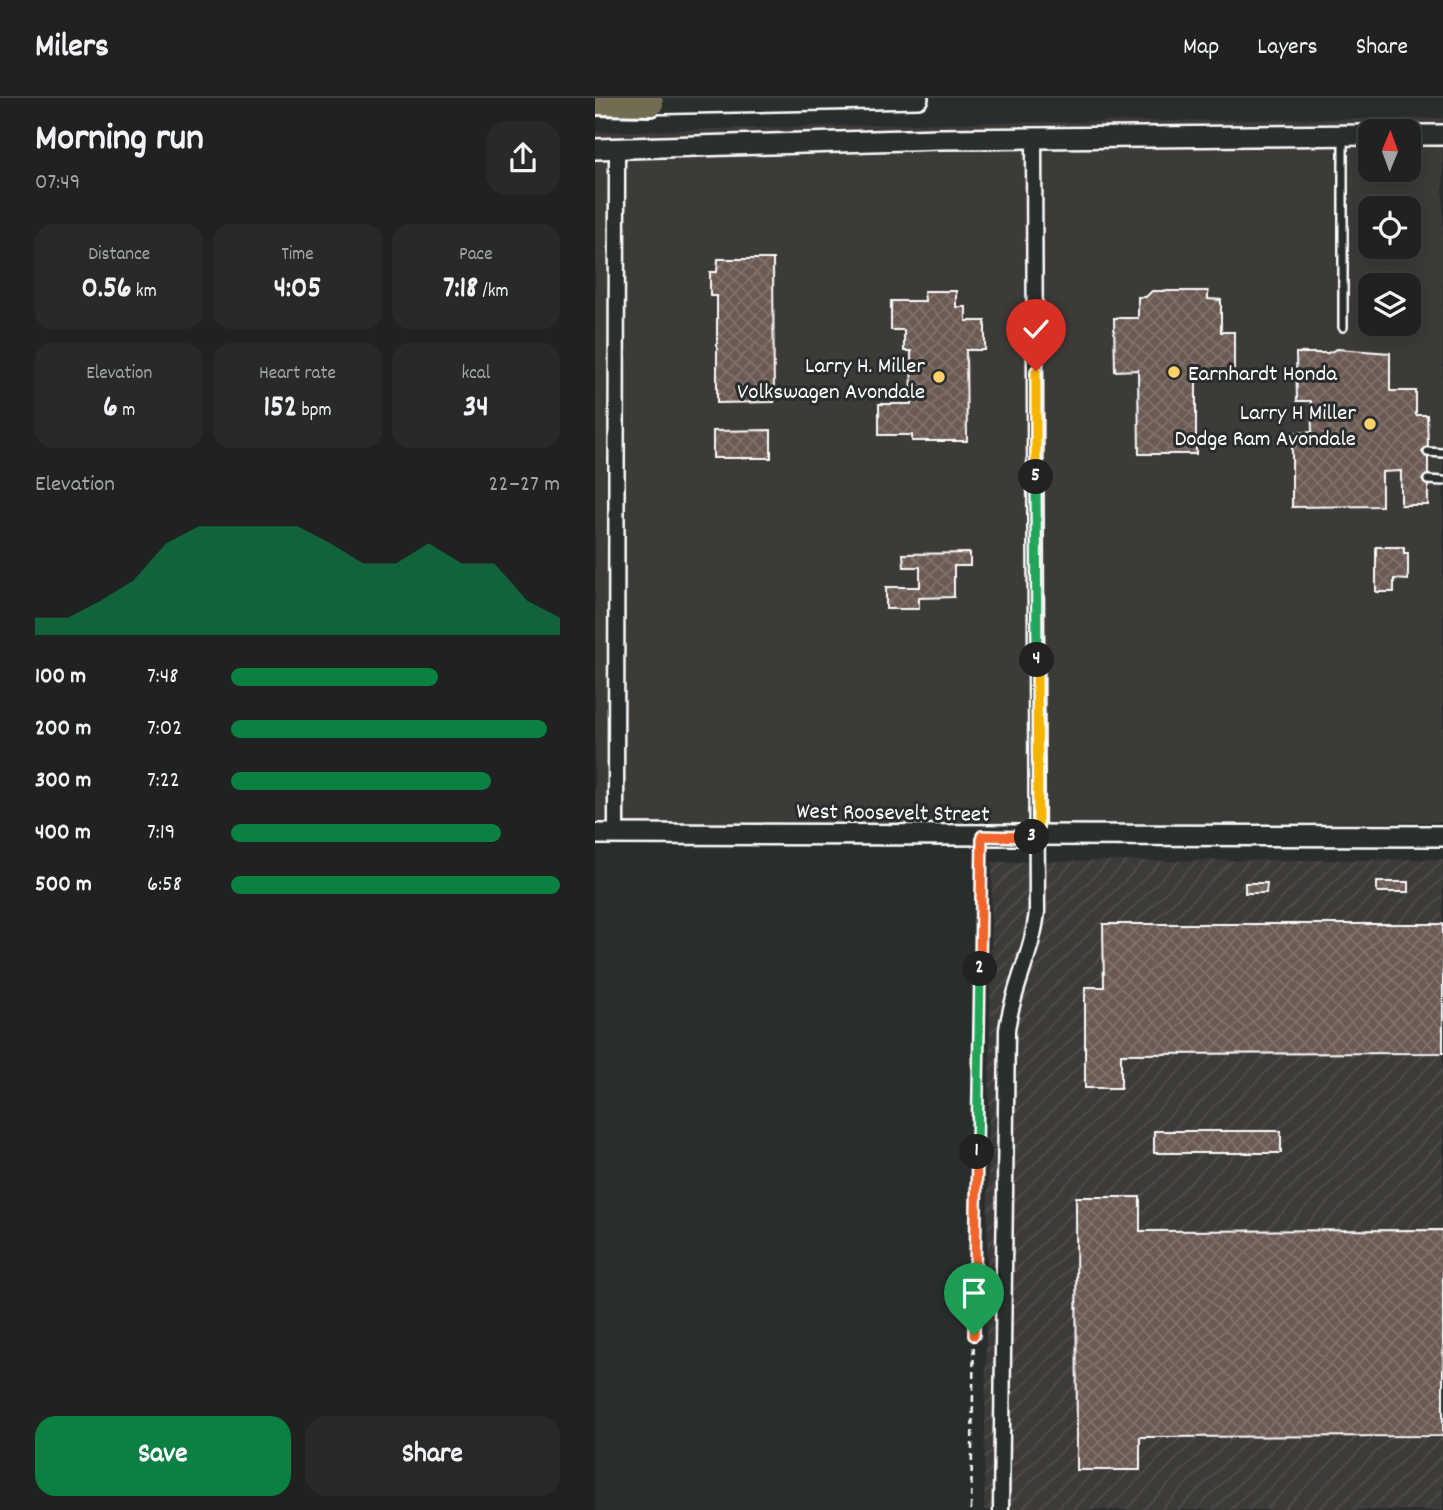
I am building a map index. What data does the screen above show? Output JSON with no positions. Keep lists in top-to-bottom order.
{
  "streets": {
    "street": ["West Roosevelt Street"]
  },
  "places": ["Earnhardt Honda", "Larry H. Miller Volkswagen Avondale", "Larry H Miller Dodge Ram Avondale"],
  "north": "top",
  "page": {
    "header": "Milers",
    "nav": ["Map", "Layers", "Share"],
    "heading": ["Morning run", "07:49"],
    "stats": [
      ["Distance", "0.56 km"],
      ["Time", "4:05"],
      ["Pace", "7:18 /km"],
      ["Elevation", "6 m"],
      ["Heart rate", "152 bpm"],
      ["kcal", "34"]
    ],
    "chart": ["Elevation", "22–27 m"],
    "pins": [
      "5",
      "4",
      "3",
      "2",
      "1"
    ],
    "list": [
      {
        "name": "100 m",
        "note": "7:48"
      },
      {
        "name": "200 m",
        "note": "7:02"
      },
      {
        "name": "300 m",
        "note": "7:22"
      },
      {
        "name": "400 m",
        "note": "7:19"
      },
      {
        "name": "500 m",
        "note": "6:58"
      }
    ],
    "buttons": ["Save", "Share"]
  }
}
